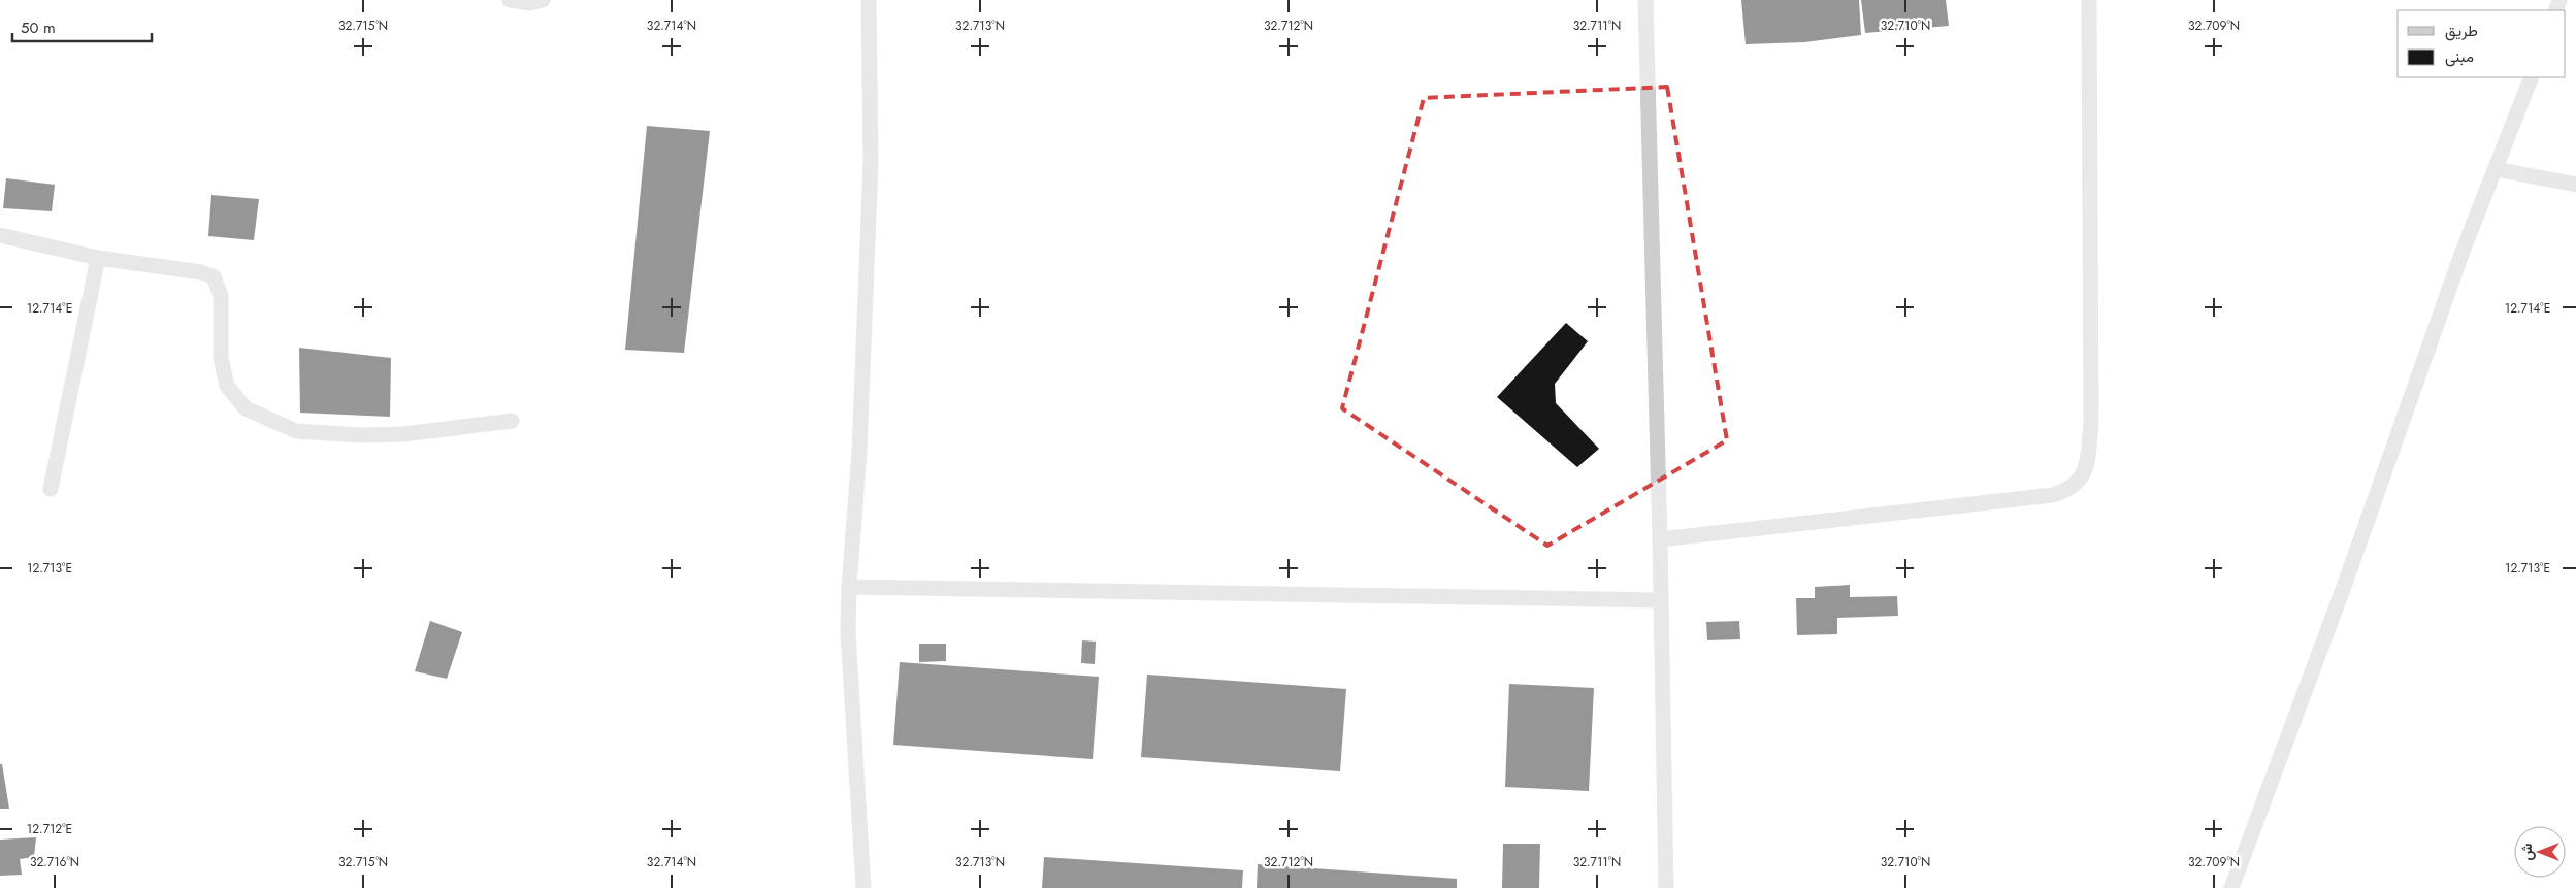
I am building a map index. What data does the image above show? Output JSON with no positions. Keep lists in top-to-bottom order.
{
  "legend": ["طريق", "مبنى"],
  "scale_bar": "50 m",
  "north": "left",
  "coordinates": [
    "32.715°N",
    "32.714°N",
    "32.713°N",
    "32.712°N",
    "32.711°N",
    "32.710°N",
    "32.709°N",
    "12.714°E",
    "12.713°E",
    "12.712°E",
    "32.716°N"
  ]
}
